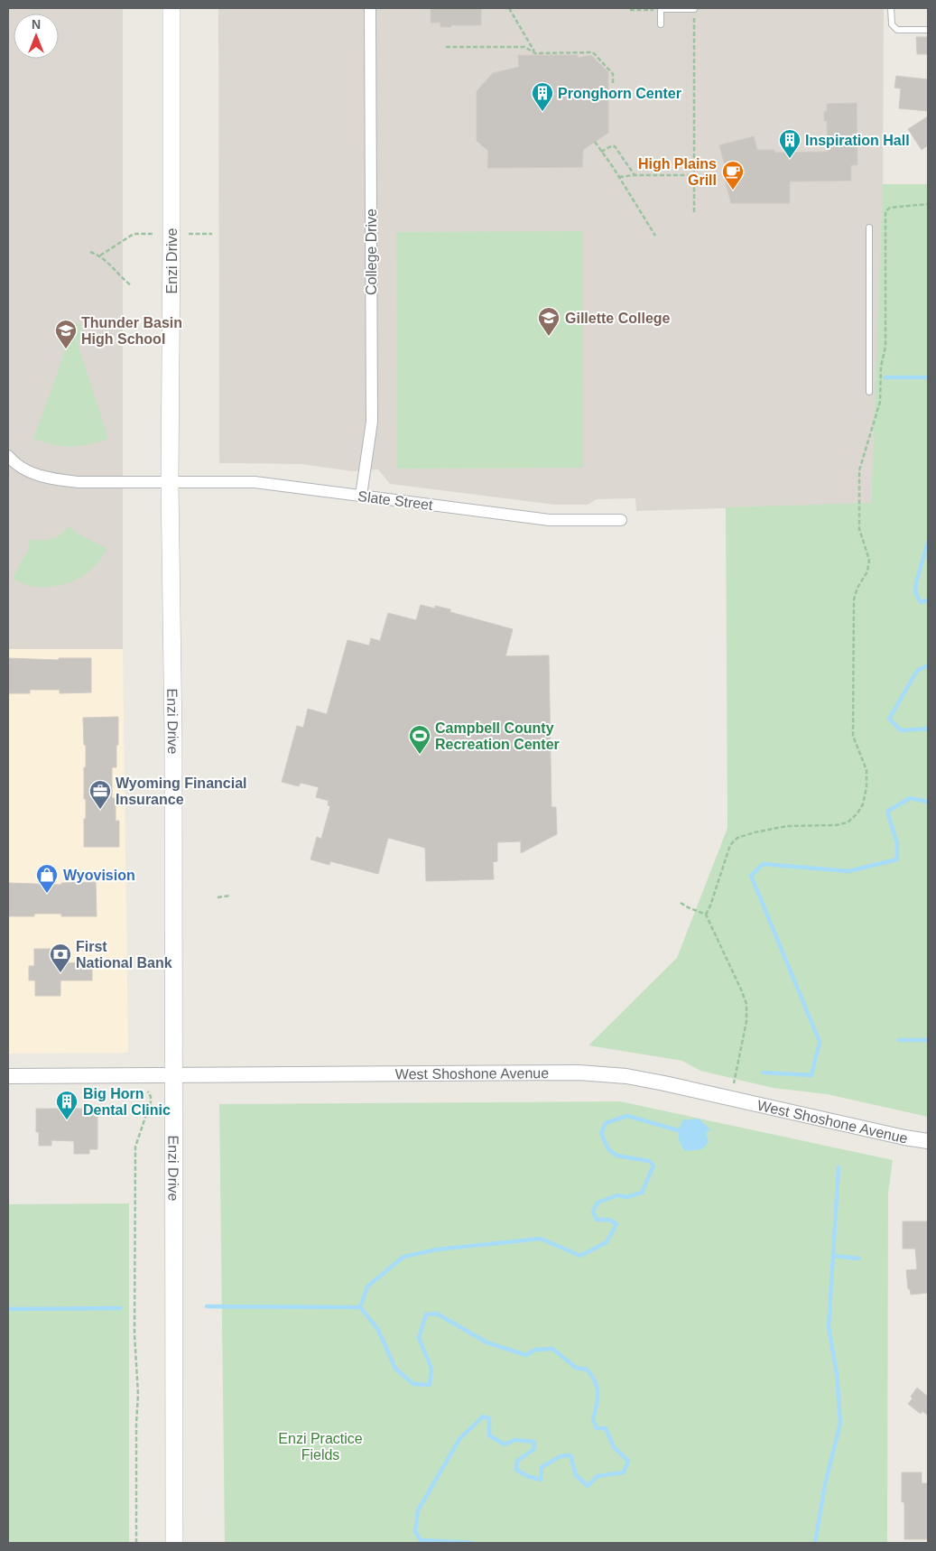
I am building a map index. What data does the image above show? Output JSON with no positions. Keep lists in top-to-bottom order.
{
  "streets": {
    "main road": ["Enzi Drive"],
    "street": ["College Drive", "Slate Street", "West Shoshone Avenue"]
  },
  "crossings": [
    ["College Drive", "Slate Street"],
    ["Enzi Drive", "Slate Street"],
    ["Enzi Drive", "West Shoshone Avenue"]
  ],
  "parks": ["Enzi Practice Fields"],
  "places": {
    "building": ["Pronghorn Center", "Inspiration Hall", "Big Horn Dental Clinic"],
    "cafe": ["High Plains Grill"],
    "school or university": ["Gillette College", "Thunder Basin High School"],
    "sports": ["Campbell County Recreation Center"],
    "office": ["Wyoming Financial Insurance"],
    "shop": ["Wyovision"],
    "bank": ["First National Bank"]
  },
  "north": "top"
}
